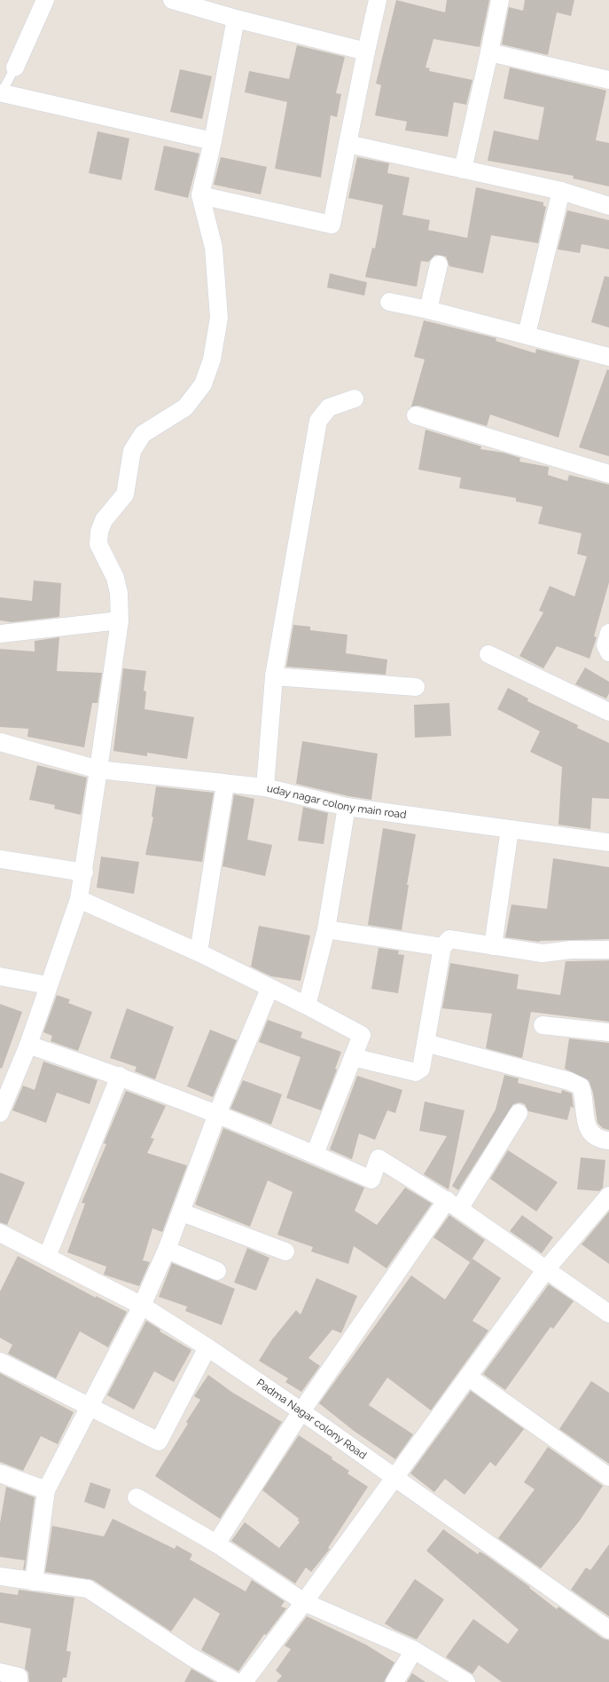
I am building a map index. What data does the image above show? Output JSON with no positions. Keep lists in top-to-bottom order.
{
  "streets": {
    "street": ["uday nagar colony main road", "Padma Nagar colony Road"]
  }
}
